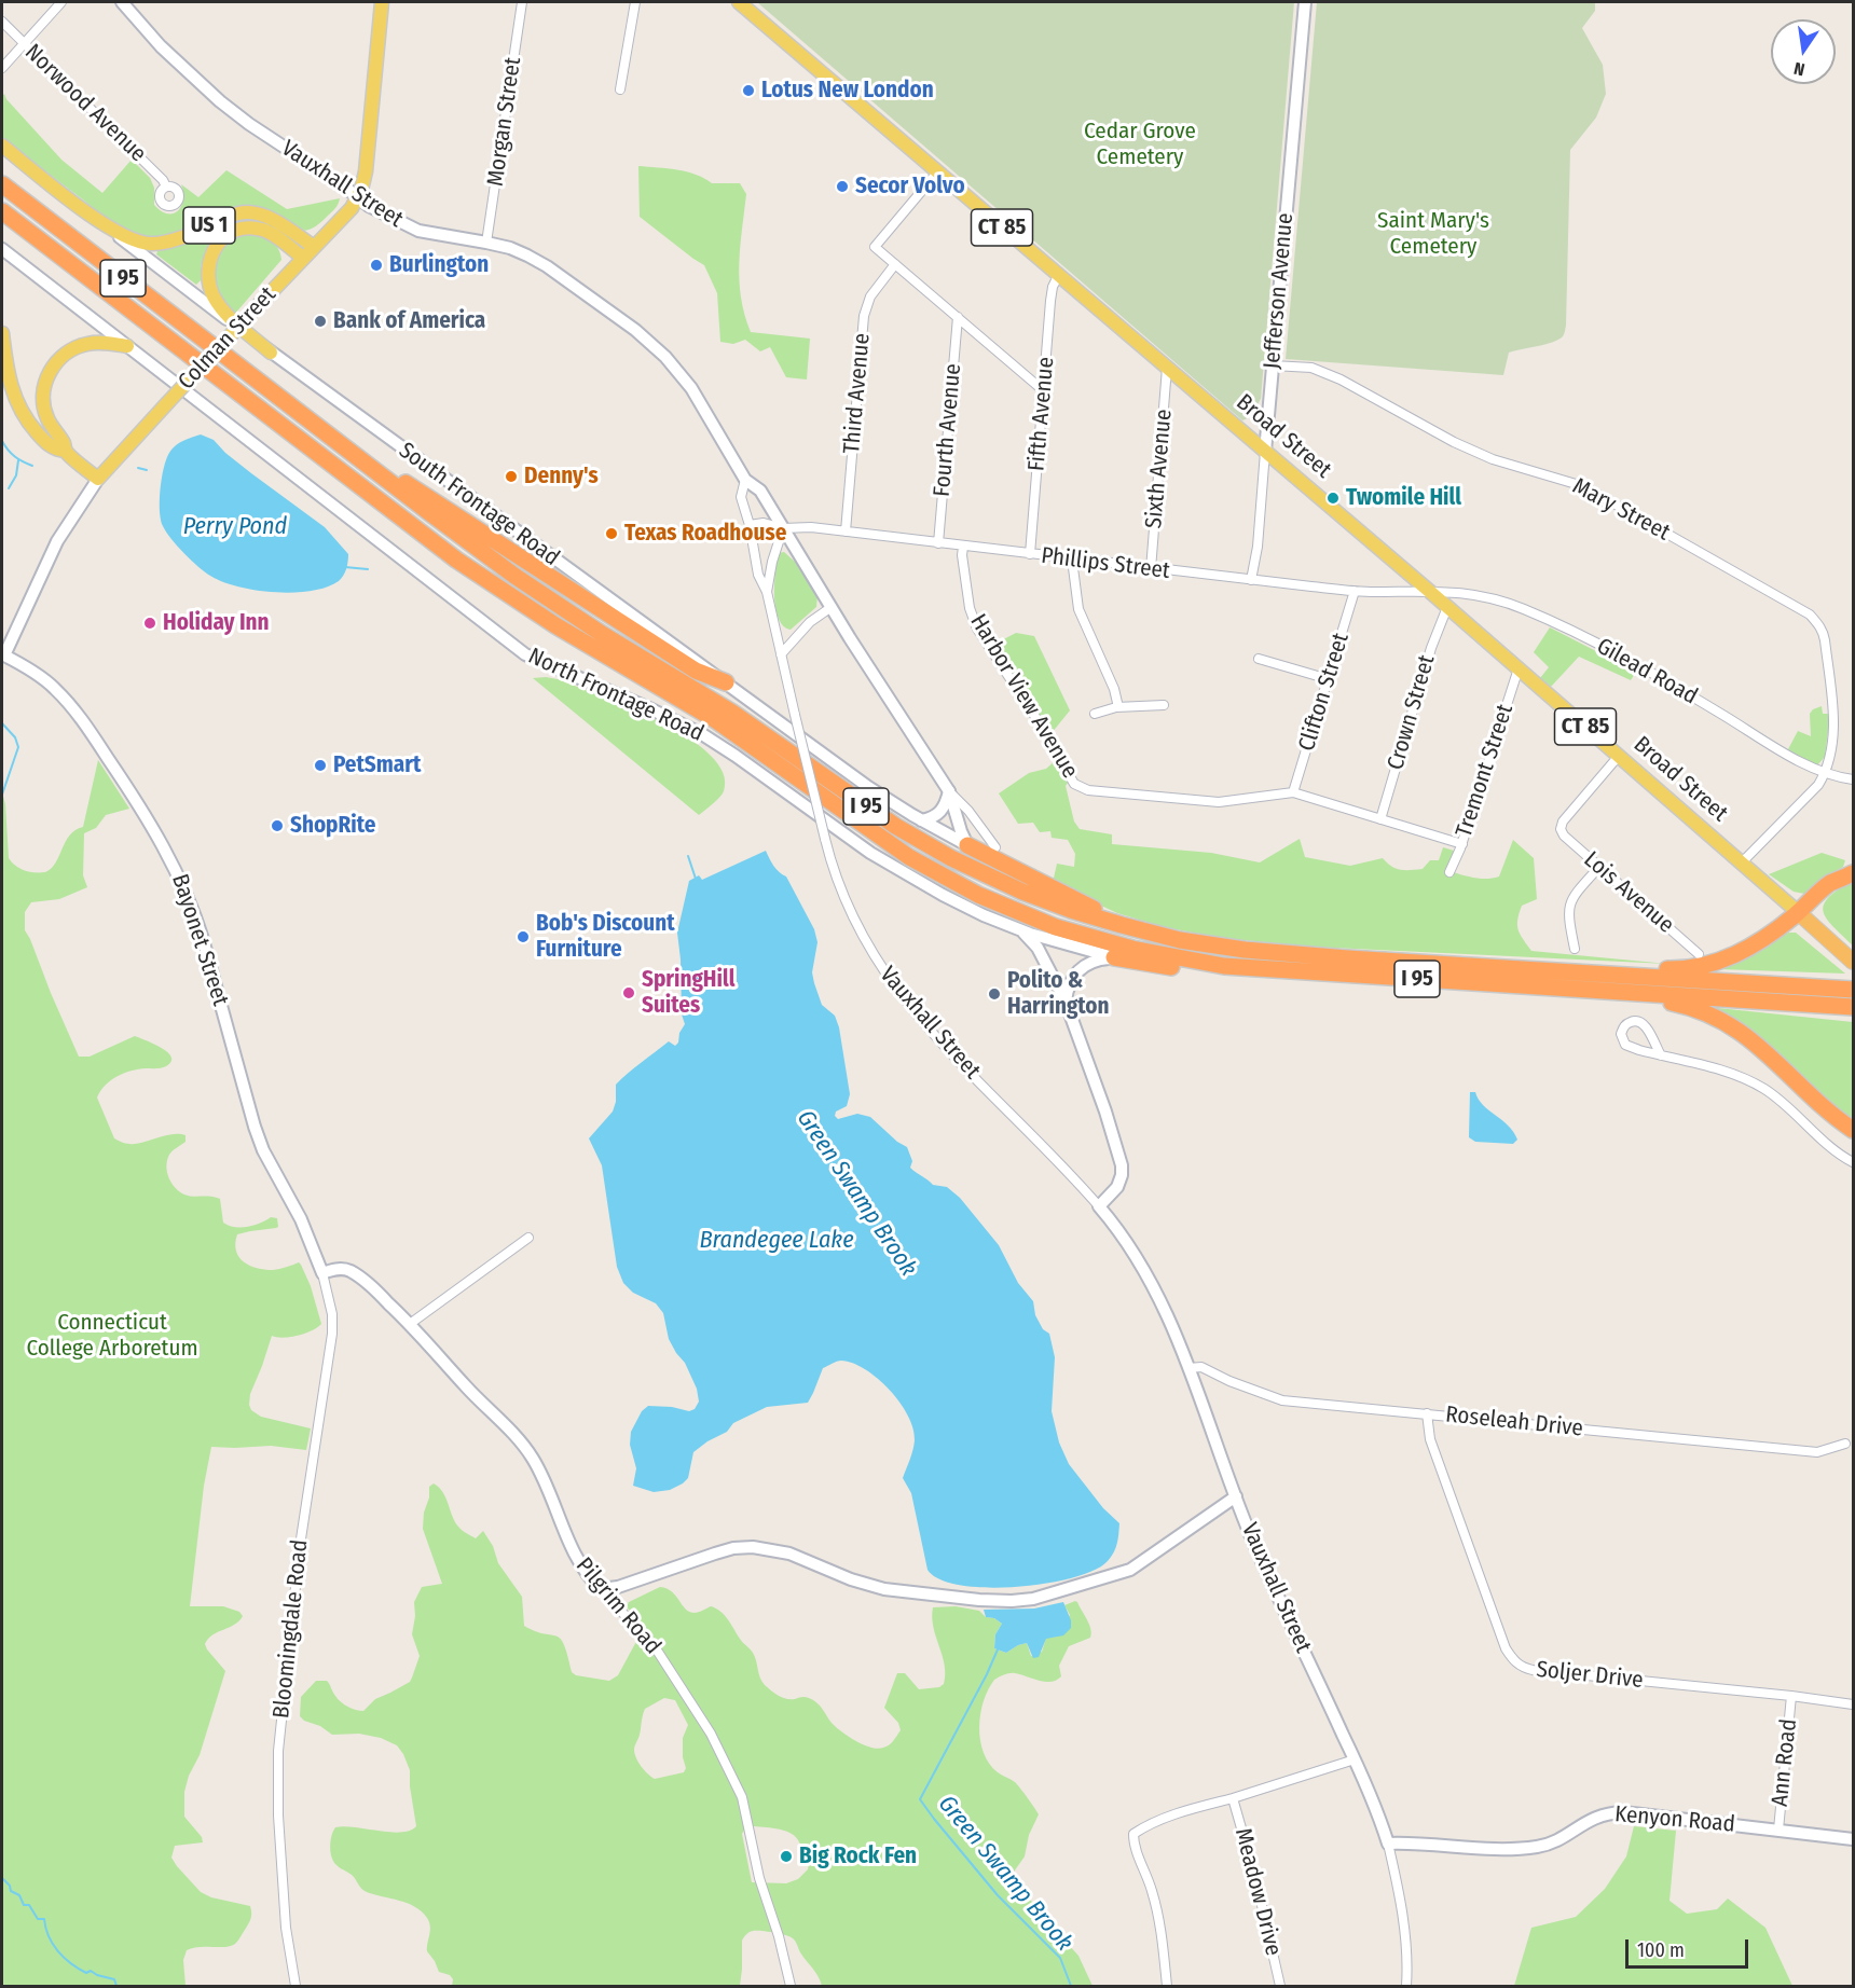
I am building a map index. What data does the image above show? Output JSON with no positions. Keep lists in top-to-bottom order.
{
  "streets": {
    "highway": ["CT 85", "I 95", "Broad Street"],
    "main road": ["US 1", "Colman Street", "South Frontage Road"],
    "street": [
      "Norwood Avenue",
      "Morgan Street",
      "Vauxhall Street",
      "Jefferson Avenue",
      "Third Avenue",
      "Fifth Avenue",
      "Fourth Avenue",
      "Sixth Avenue",
      "Mary Street",
      "Phillips Street",
      "Gilead Road",
      "Clifton Street",
      "North Frontage Road",
      "Harbor View Avenue",
      "Crown Street",
      "Tremont Street",
      "Lois Avenue",
      "Bayonet Street",
      "Roseleah Drive",
      "Pilgrim Road",
      "Bloomingdale Road",
      "Soljer Drive",
      "Ann Road",
      "Kenyon Road",
      "Meadow Drive"
    ]
  },
  "crossings": [
    ["Morgan Street", "Vauxhall Street"],
    ["Vauxhall Street", "Colman Street"],
    ["Vauxhall Street", "Phillips Street"],
    ["Vauxhall Street", "Roseleah Drive"],
    ["Vauxhall Street", "Kenyon Road"],
    ["Vauxhall Street", "Meadow Drive"],
    ["US 1", "Colman Street"],
    ["US 1", "South Frontage Road"],
    ["Jefferson Avenue", "Broad Street"],
    ["Jefferson Avenue", "Mary Street"],
    ["Jefferson Avenue", "Phillips Street"],
    ["Colman Street", "Bayonet Street"],
    ["Third Avenue", "Phillips Street"],
    ["Fifth Avenue", "Broad Street"],
    ["Fifth Avenue", "Phillips Street"],
    ["Fourth Avenue", "Phillips Street"],
    ["Broad Street", "Sixth Avenue"],
    ["Broad Street", "Phillips Street"],
    ["Broad Street", "Gilead Road"],
    ["Broad Street", "Crown Street"],
    ["Broad Street", "Tremont Street"],
    ["Broad Street", "Lois Avenue"],
    ["Sixth Avenue", "Phillips Street"],
    ["Mary Street", "Gilead Road"],
    ["Phillips Street", "Gilead Road"],
    ["Phillips Street", "Clifton Street"],
    ["Phillips Street", "Harbor View Avenue"],
    ["Clifton Street", "Harbor View Avenue"],
    ["Bayonet Street", "Pilgrim Road"],
    ["Bayonet Street", "Bloomingdale Road"],
    ["Roseleah Drive", "Soljer Drive"],
    ["Pilgrim Road", "Bloomingdale Road"],
    ["Soljer Drive", "Ann Road"],
    ["Ann Road", "Kenyon Road"]
  ],
  "water": ["Perry Pond", "Green Swamp Brook", "Brandegee Lake"],
  "parks": ["Cedar Grove Cemetery", "Saint Mary's Cemetery", "Connecticut College Arboretum"],
  "places": [
    "Lotus New London",
    "Secor Volvo",
    "Burlington",
    "Bank of America",
    "Denny's",
    "Twomile Hill",
    "Texas Roadhouse",
    "Holiday Inn",
    "PetSmart",
    "ShopRite",
    "Bob's Discount Furniture",
    "SpringHill Suites",
    "Polito & Harrington",
    "Big Rock Fen"
  ],
  "scale_bar": "100 m",
  "north": "bottom"
}
